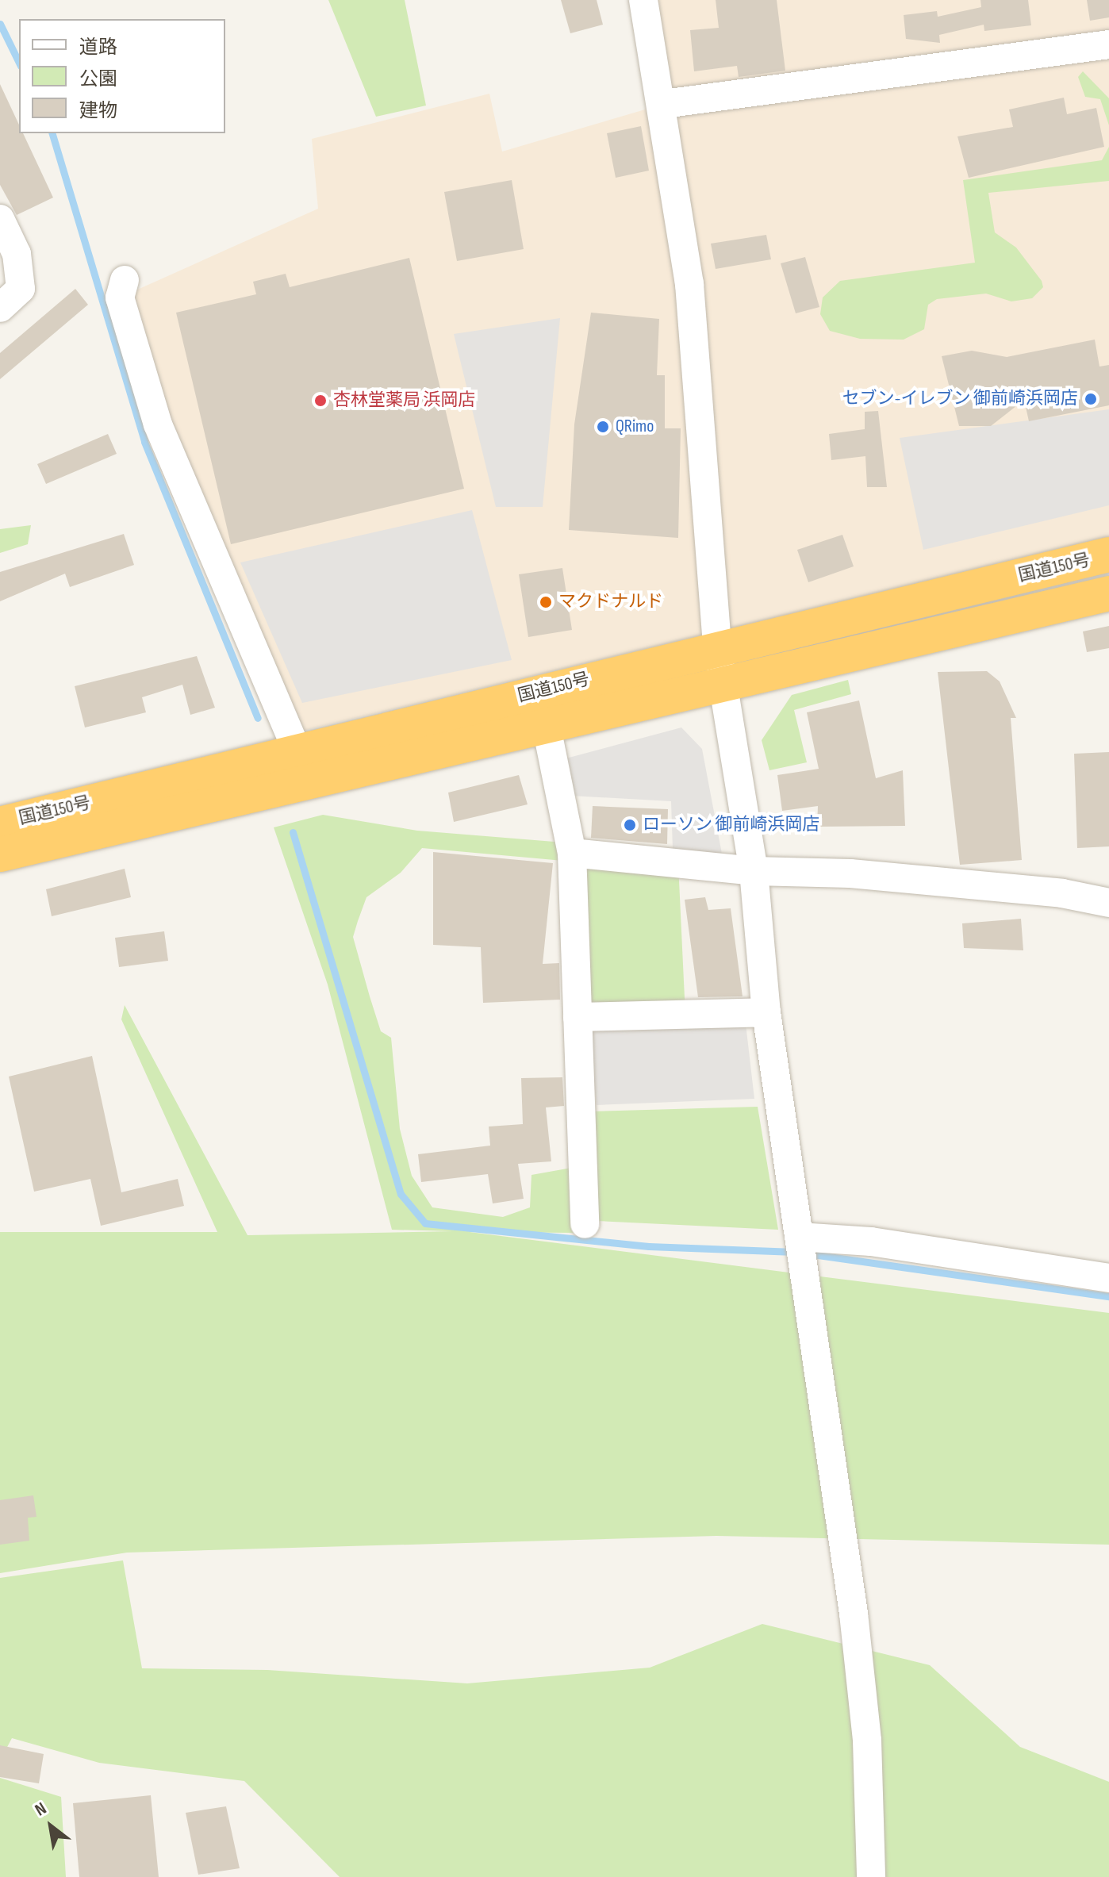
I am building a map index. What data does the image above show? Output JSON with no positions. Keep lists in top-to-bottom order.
{
  "streets": {
    "highway": ["国道150号"]
  },
  "places": [
    "セブン-イレブン 御前崎浜岡店",
    "杏林堂薬局 浜岡店",
    "QRimo",
    "マクドナルド",
    "ローソン 御前崎浜岡店"
  ],
  "legend": ["道路", "公園", "建物"],
  "north": "top left"
}
